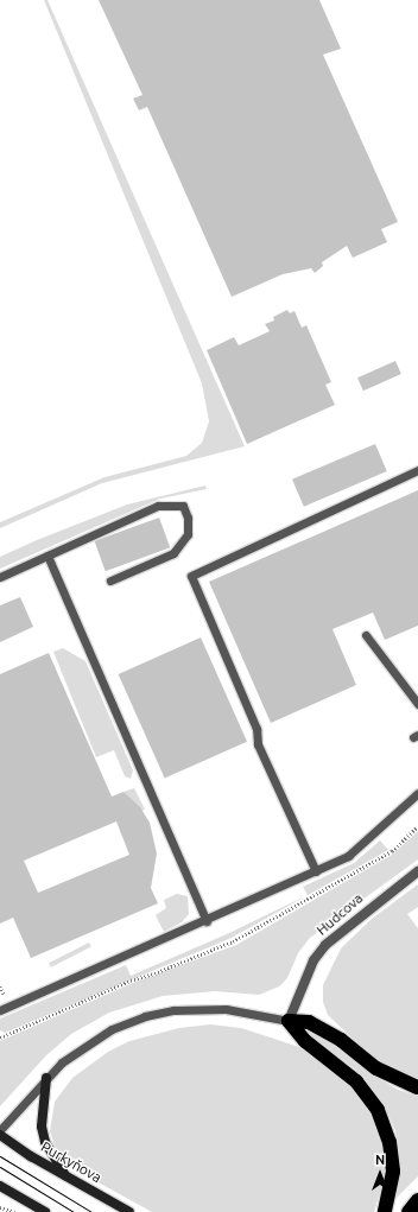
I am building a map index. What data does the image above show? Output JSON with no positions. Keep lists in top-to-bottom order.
{
  "streets": {
    "street": ["Hudcova", "Purkyňova"]
  },
  "north": "top"
}
